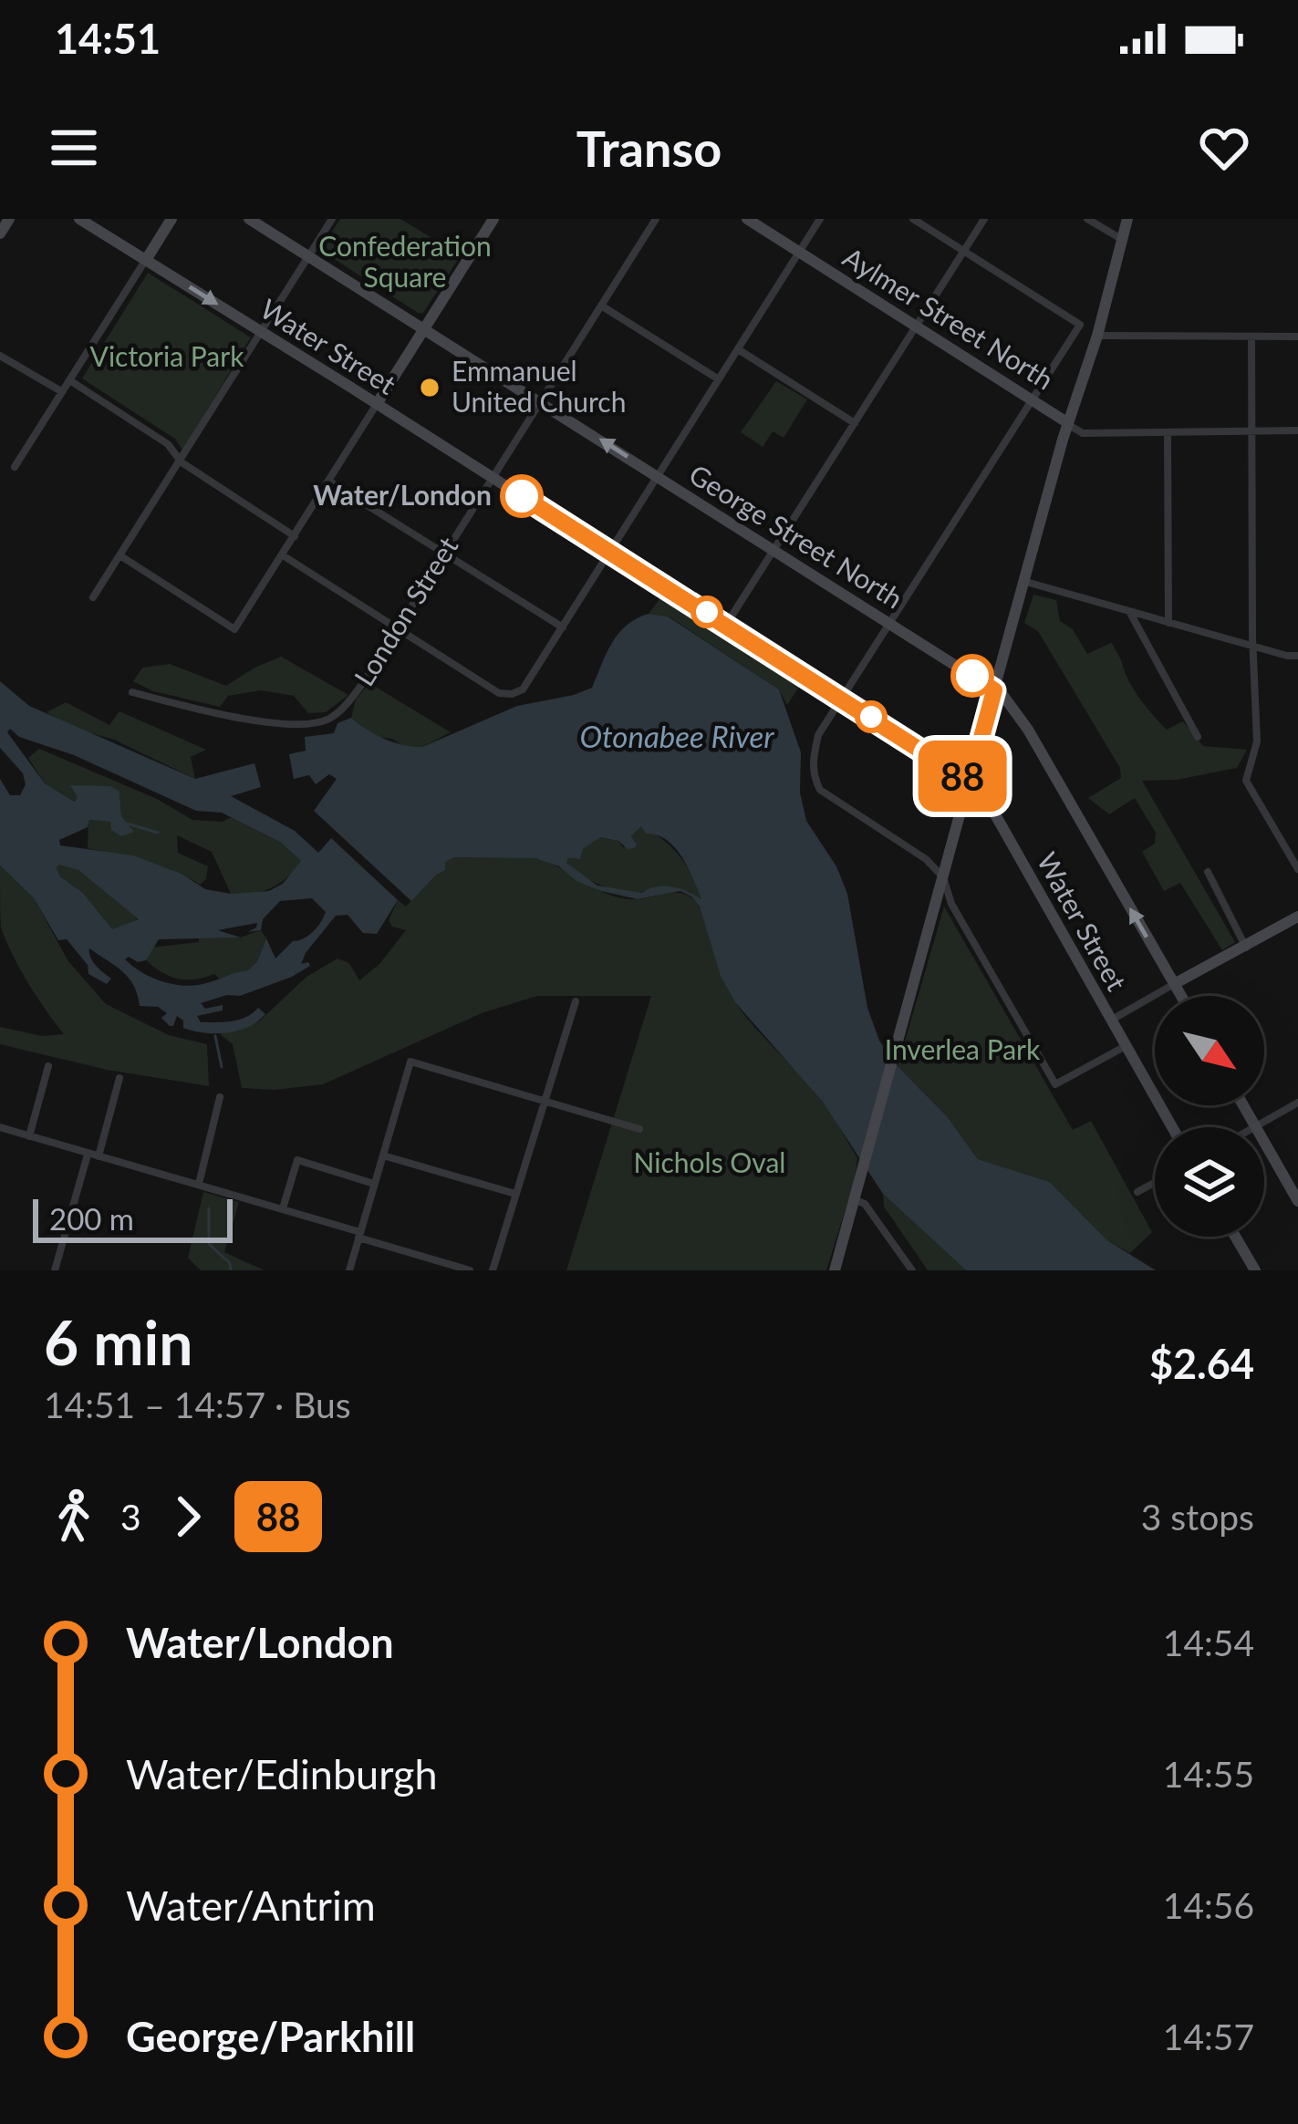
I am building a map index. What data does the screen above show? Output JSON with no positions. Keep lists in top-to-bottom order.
{
  "streets": {
    "main road": ["Aylmer Street North", "Water Street", "George Street North"],
    "street": ["London Street"]
  },
  "crossings": [
    ["Water Street", "London Street"],
    ["George Street North", "London Street"]
  ],
  "one_way": ["George Street North"],
  "water": ["Otonabee River"],
  "parks": [
    "Confederation Square",
    "Victoria Park",
    "Inverlea Park",
    "Nichols Oval"
  ],
  "places": ["Emmanuel United Church", "Water/London"],
  "lines": ["bus line 88"],
  "scale_bar": "200 m",
  "north": "bottom right",
  "page": {
    "status": "14:51",
    "header": "Transo",
    "on_map": "88",
    "scale": "200 m",
    "heading": ["6 min", "14:51 – 14:57 · Bus", "$2.64"],
    "legs": ["3", "88", "3 stops"],
    "list": [
      {
        "name": "Water/London",
        "value": "14:54"
      },
      {
        "name": "Water/Edinburgh",
        "value": "14:55"
      },
      {
        "name": "Water/Antrim",
        "value": "14:56"
      },
      {
        "name": "George/Parkhill",
        "value": "14:57"
      }
    ]
  }
}
